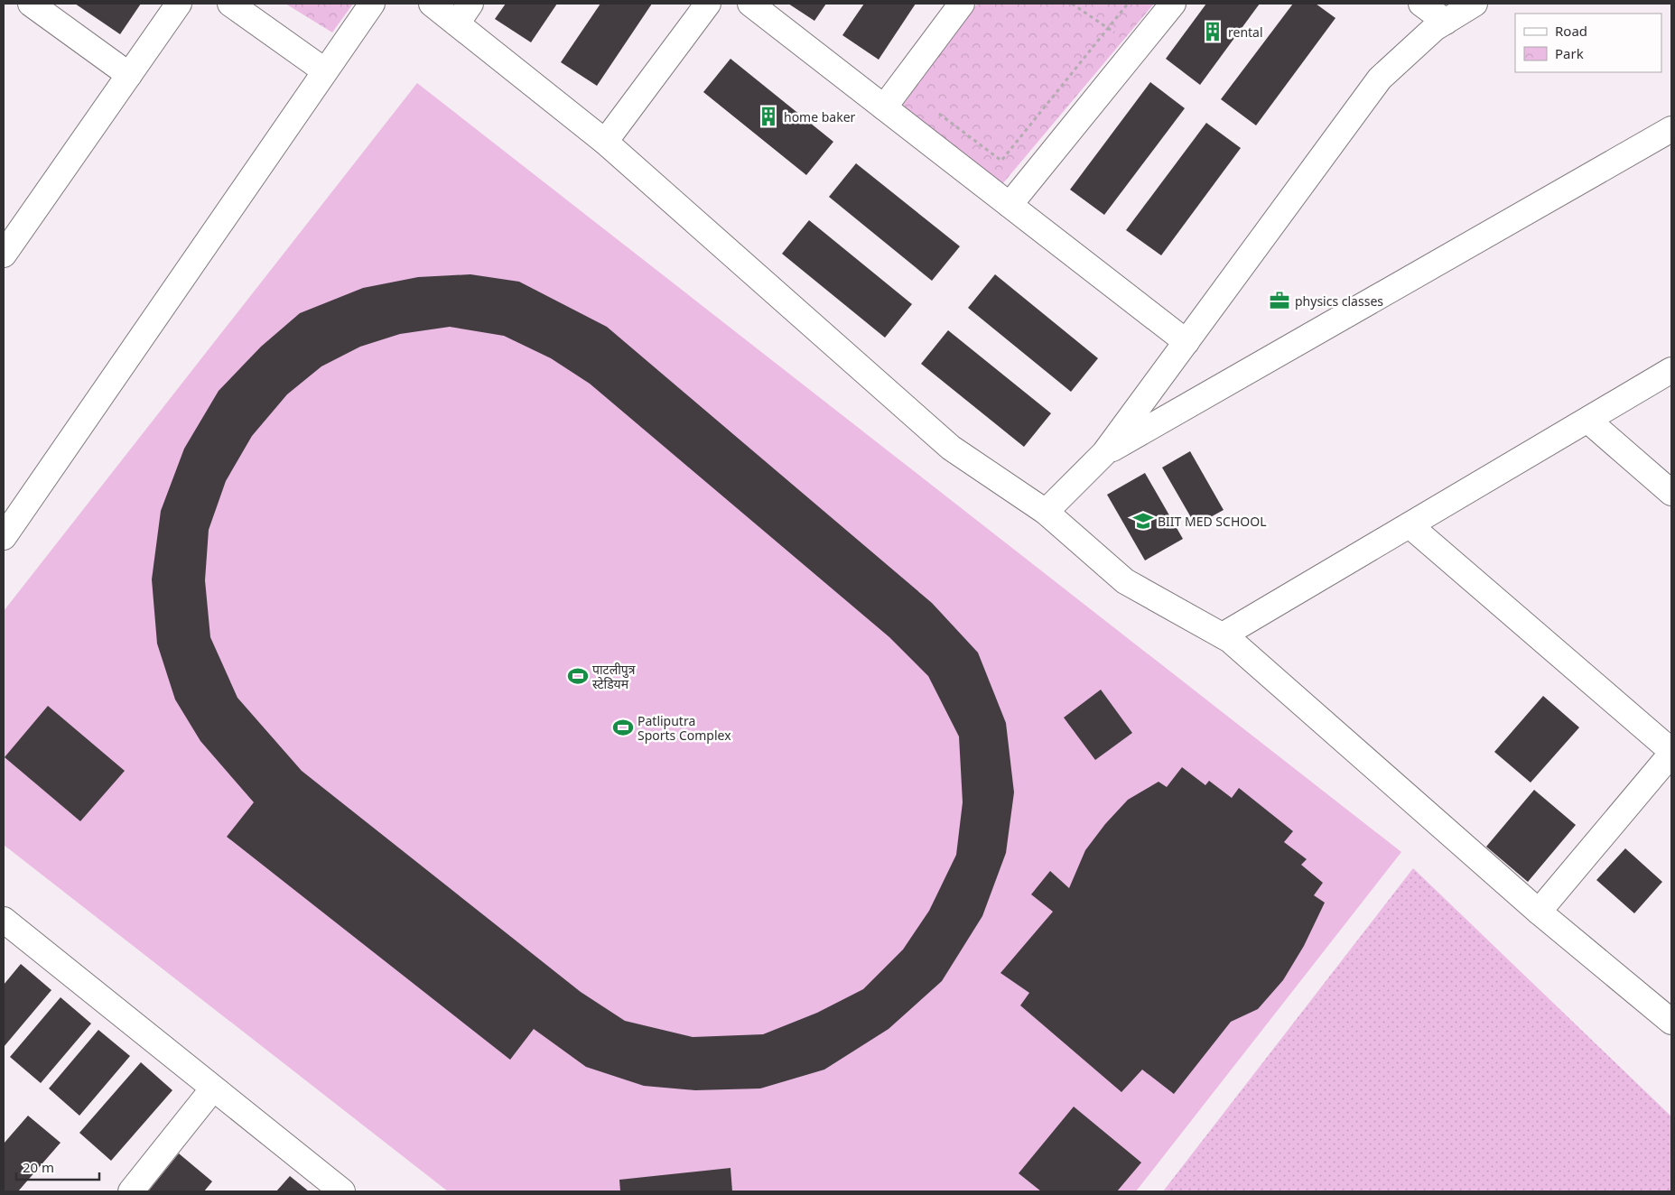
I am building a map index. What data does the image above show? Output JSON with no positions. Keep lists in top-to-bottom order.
{
  "places": {
    "building": ["rental", "home baker"],
    "office": ["physics classes"],
    "school or university": ["BIIT MED SCHOOL"],
    "sports": ["पाटलीपुत्र स्टेडियम", "Patliputra Sports Complex"]
  },
  "legend": ["Road", "Park"],
  "scale_bar": "20 m"
}
